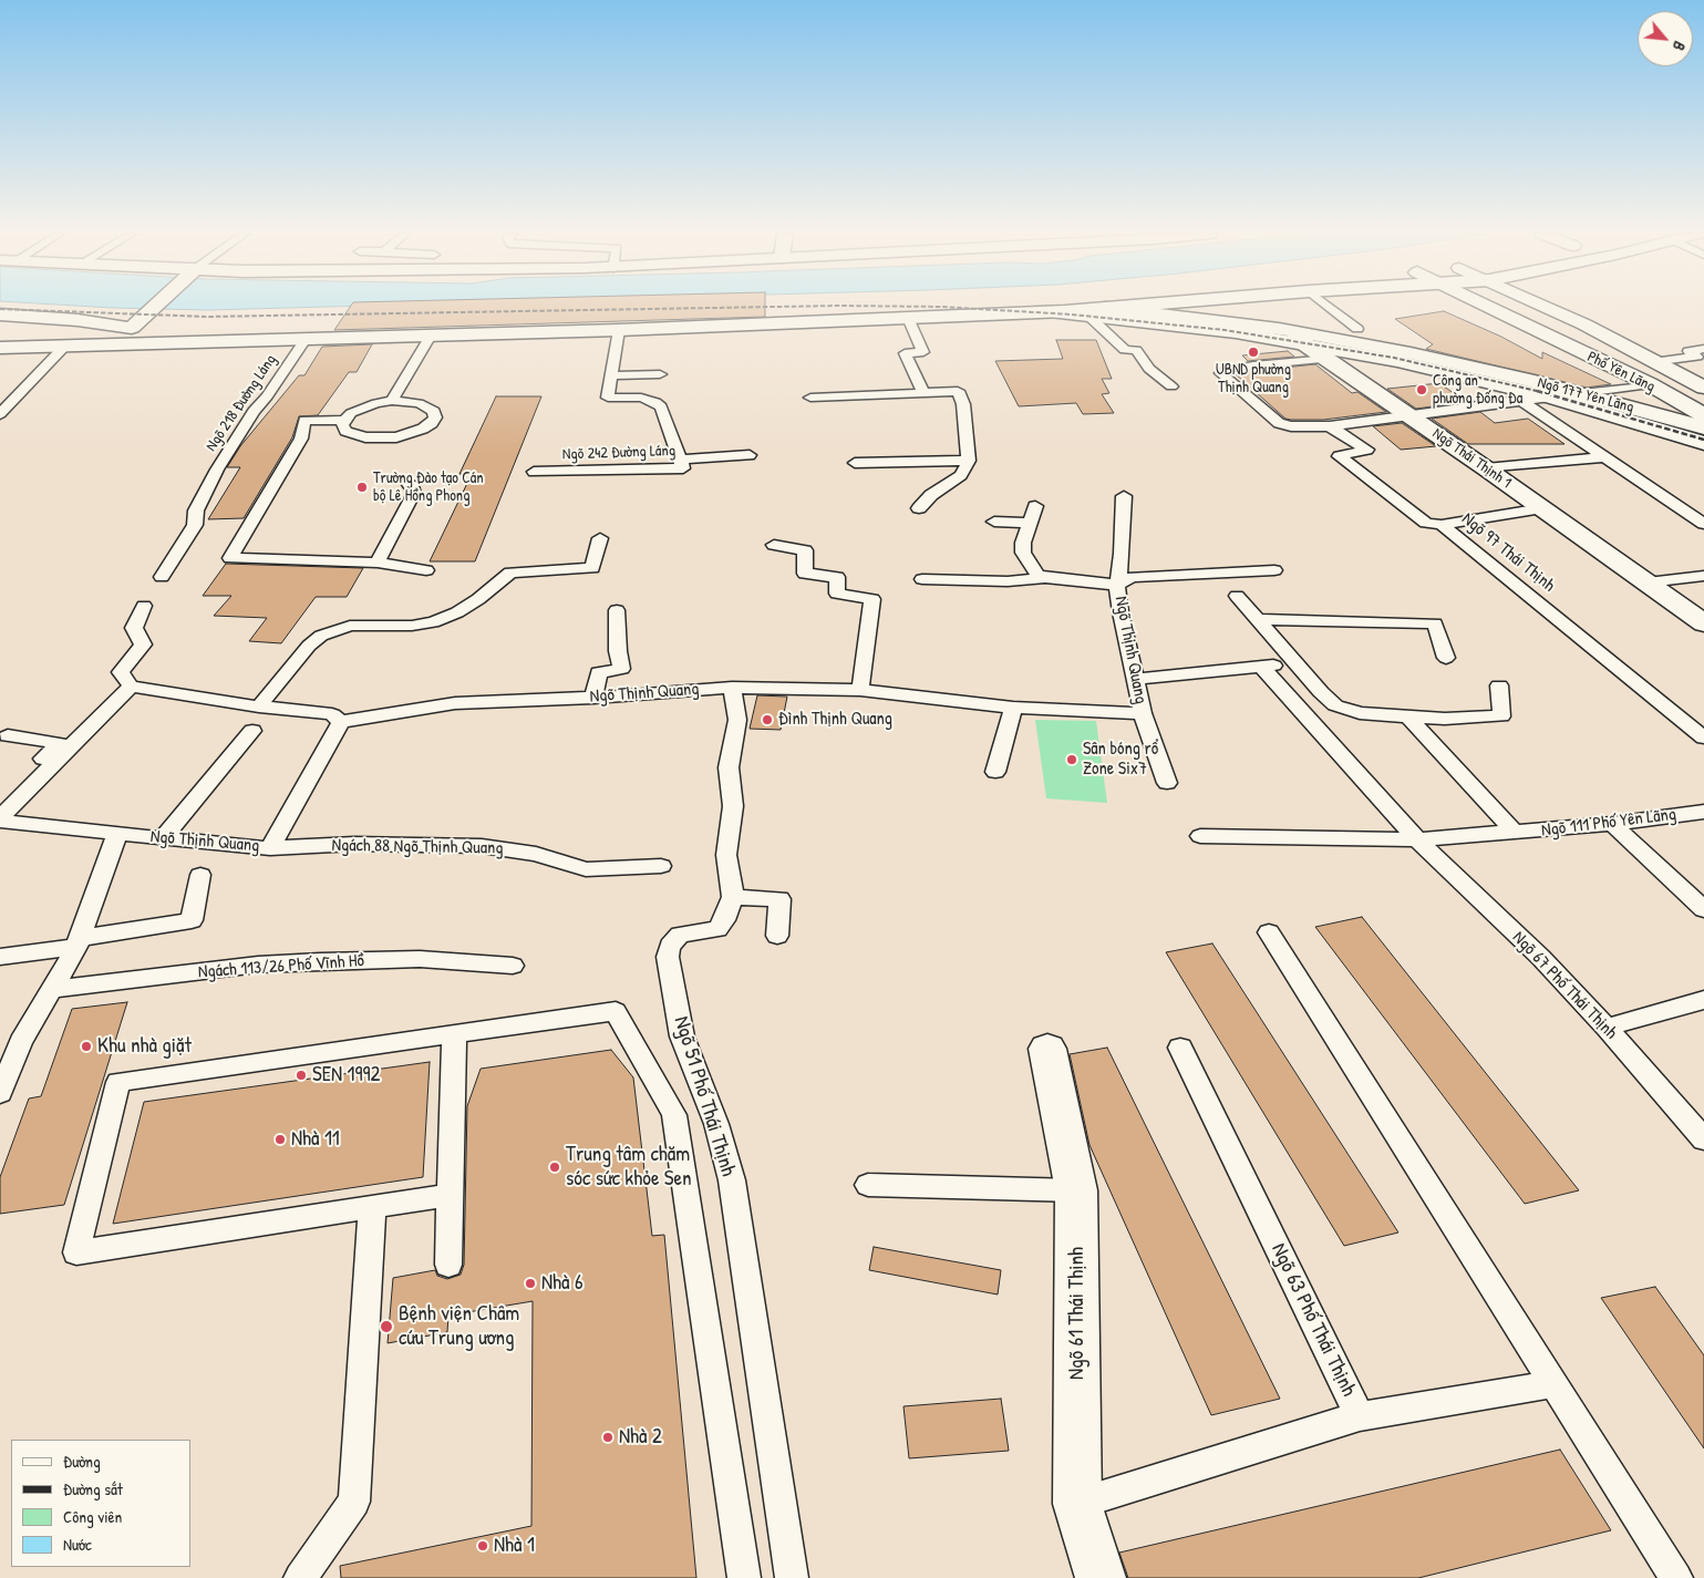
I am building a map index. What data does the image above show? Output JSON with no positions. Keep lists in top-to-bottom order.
{
  "streets": {
    "main road": [
      "Phố Yên Lãng",
      "Ngõ 177 Yên Lãng",
      "Ngõ Thái Thịnh 1",
      "Ngõ 61 Thái Thịnh"
    ],
    "lane": [
      "Ngõ 218 Đường Láng",
      "Ngõ 242 Đường Láng",
      "Ngõ 97 Thái Thịnh",
      "Ngõ Thịnh Quang",
      "Ngõ 111 Phố Yên Lãng",
      "Ngách 88 Ngõ Thịnh Quang",
      "Ngách 113/26 Phố Vĩnh Hồ",
      "Ngõ 67 Phố Thái Thịnh",
      "Ngõ 51 Phố Thái Thịnh",
      "Ngõ 63 Phố Thái Thịnh"
    ]
  },
  "crossings": [
    ["Ngõ 177 Yên Lãng", "Ngõ Thái Thịnh 1"],
    ["Ngõ Thịnh Quang", "Ngách 88 Ngõ Thịnh Quang"]
  ],
  "places": [
    "UBND phường Thịnh Quang",
    "Công an phường Đống Đa",
    "Trường Đào tạo Cán bộ Lê Hồng Phong",
    "Đình Thịnh Quang",
    "Sân bóng rổ Zone Six7",
    "Khu nhà giặt",
    "SEN 1992",
    "Nhà 11",
    "Trung tâm chăm sóc sức khỏe Sen",
    "Nhà 6",
    "Bệnh viện Châm cứu Trung ương",
    "Nhà 2",
    "Nhà 1"
  ],
  "legend": [
    "Đường",
    "Đường sắt",
    "Công viên",
    "Nước"
  ],
  "north": "bottom right"
}
